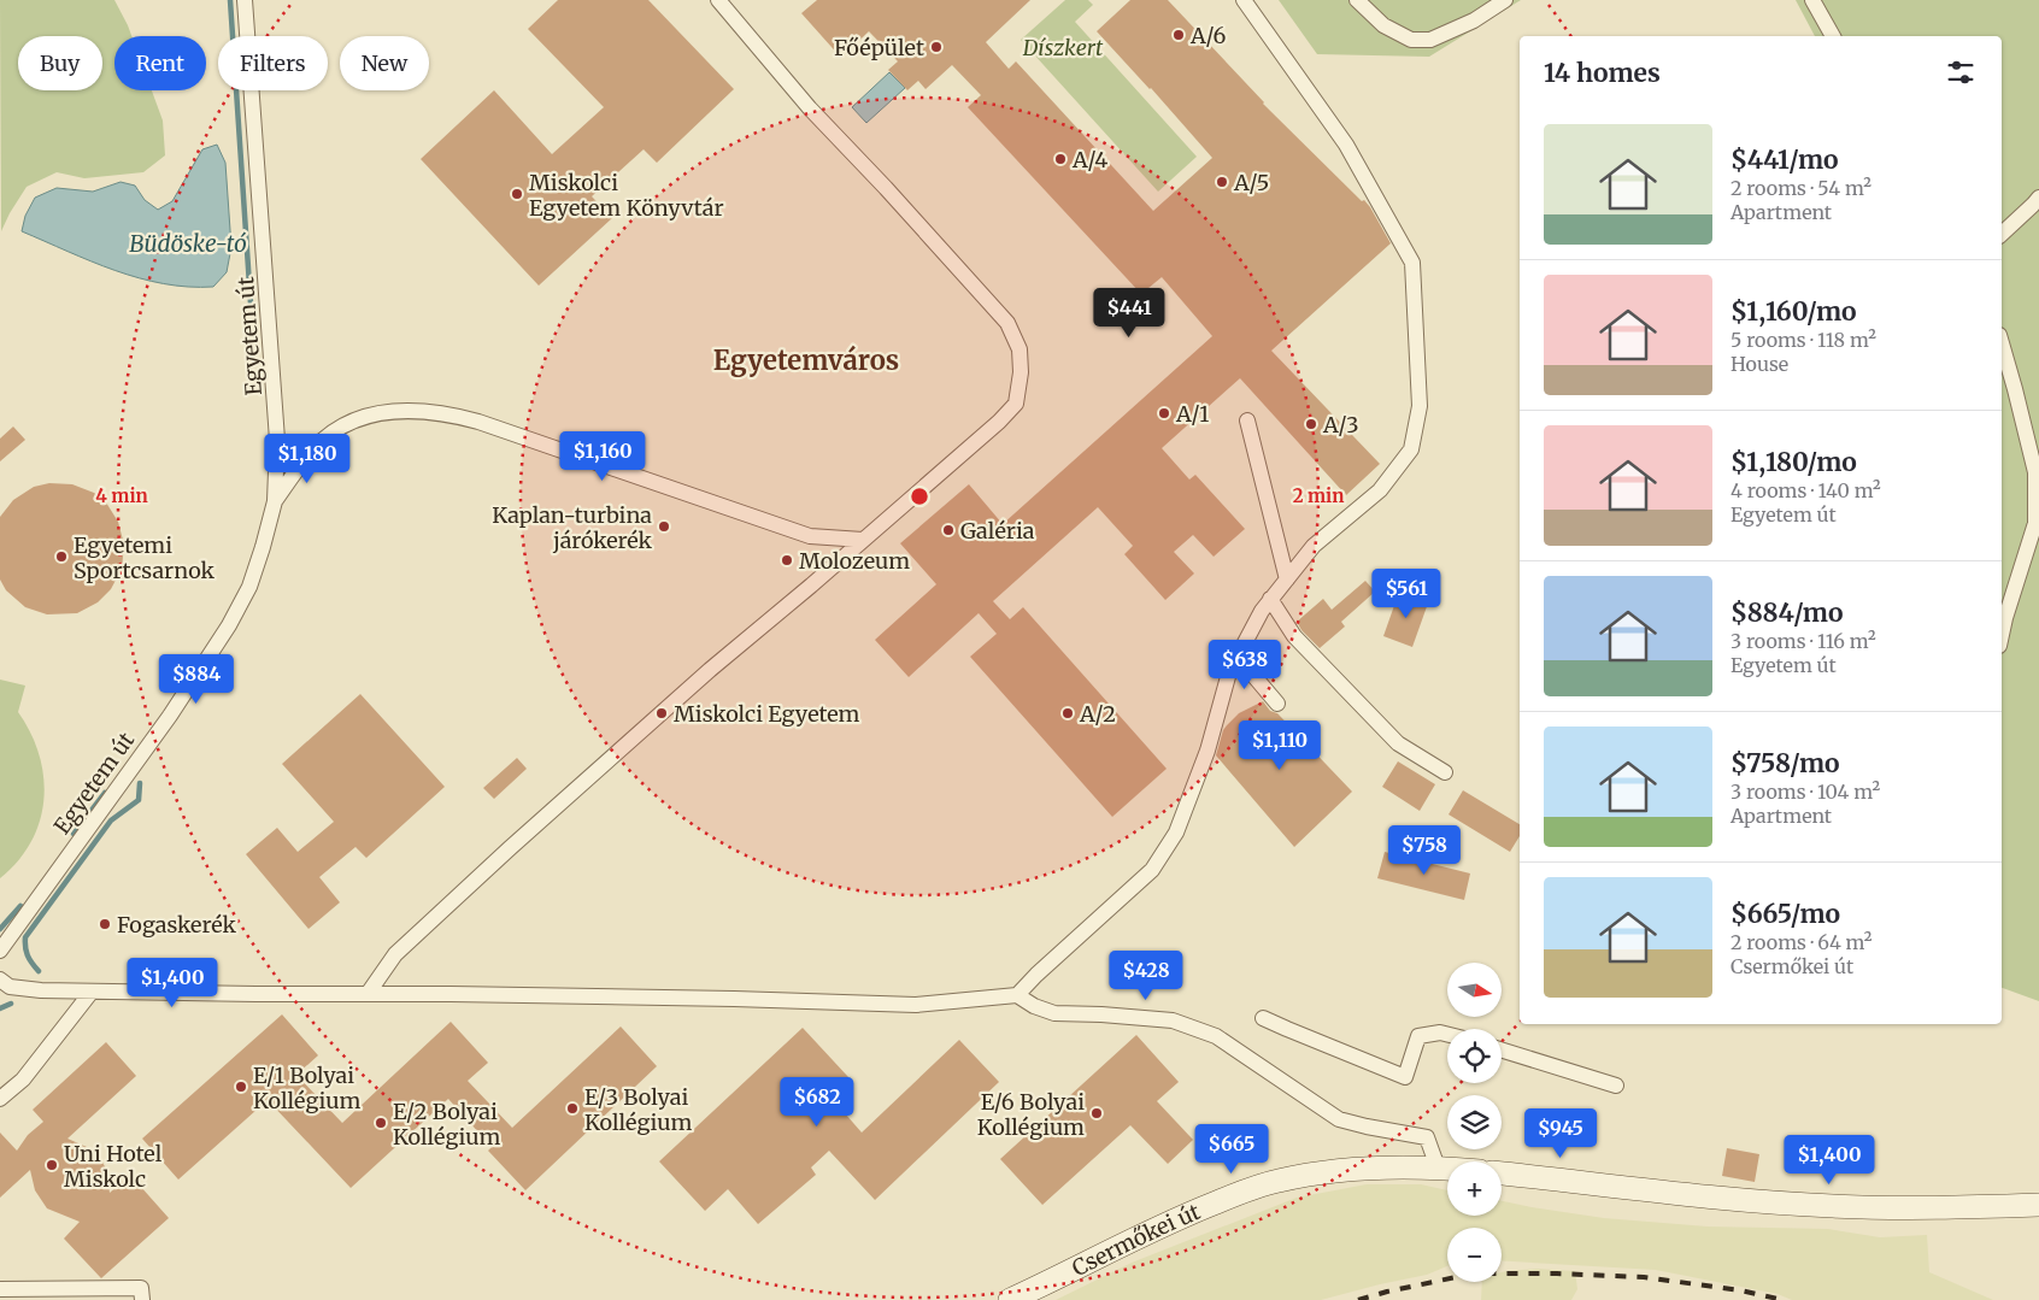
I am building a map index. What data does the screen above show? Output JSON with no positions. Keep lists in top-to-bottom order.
{
  "streets": {
    "main road": ["Csermőkei út"],
    "street": ["Egyetem út"]
  },
  "districts": ["Egyetemváros"],
  "water": ["Büdöske-tó"],
  "parks": ["Díszkert"],
  "places": [
    "A/6",
    "Főépület",
    "A/4",
    "A/5",
    "Miskolci Egyetem Könyvtár",
    "A/1",
    "A/3",
    "Kaplan-turbina járókerék",
    "Galéria",
    "Egyetemi Sportcsarnok",
    "Molozeum",
    "Miskolci Egyetem",
    "A/2",
    "Fogaskerék",
    "E/1 Bolyai Kollégium",
    "E/3 Bolyai Kollégium",
    "E/6 Bolyai Kollégium",
    "E/2 Bolyai Kollégium",
    "Uni Hotel Miskolc"
  ],
  "north": "right",
  "page": {
    "chip": [
      "Buy",
      "Rent",
      "Filters",
      "New"
    ],
    "heading": "14 homes",
    "list": [
      {
        "name": "$441/mo",
        "note": "2 rooms · 54 m² · Apartment"
      },
      {
        "name": "$1,160/mo",
        "note": "5 rooms · 118 m² · House"
      },
      {
        "name": "$1,180/mo",
        "note": "4 rooms · 140 m² · Egyetem út"
      },
      {
        "name": "$884/mo",
        "note": "3 rooms · 116 m² · Egyetem út"
      },
      {
        "name": "$758/mo",
        "note": "3 rooms · 104 m² · Apartment"
      },
      {
        "name": "$665/mo",
        "note": "2 rooms · 64 m² · Csermőkei út"
      }
    ],
    "price": [
      "$441",
      "$1,160",
      "$1,180",
      "$561",
      "$638",
      "$884",
      "$1,110",
      "$758",
      "$428",
      "$1,400",
      "$682",
      "$945",
      "$665",
      "$1,400"
    ],
    "map_buttons": ["+", "−"]
  },
  "rings": ["2 min", "4 min"]
}
